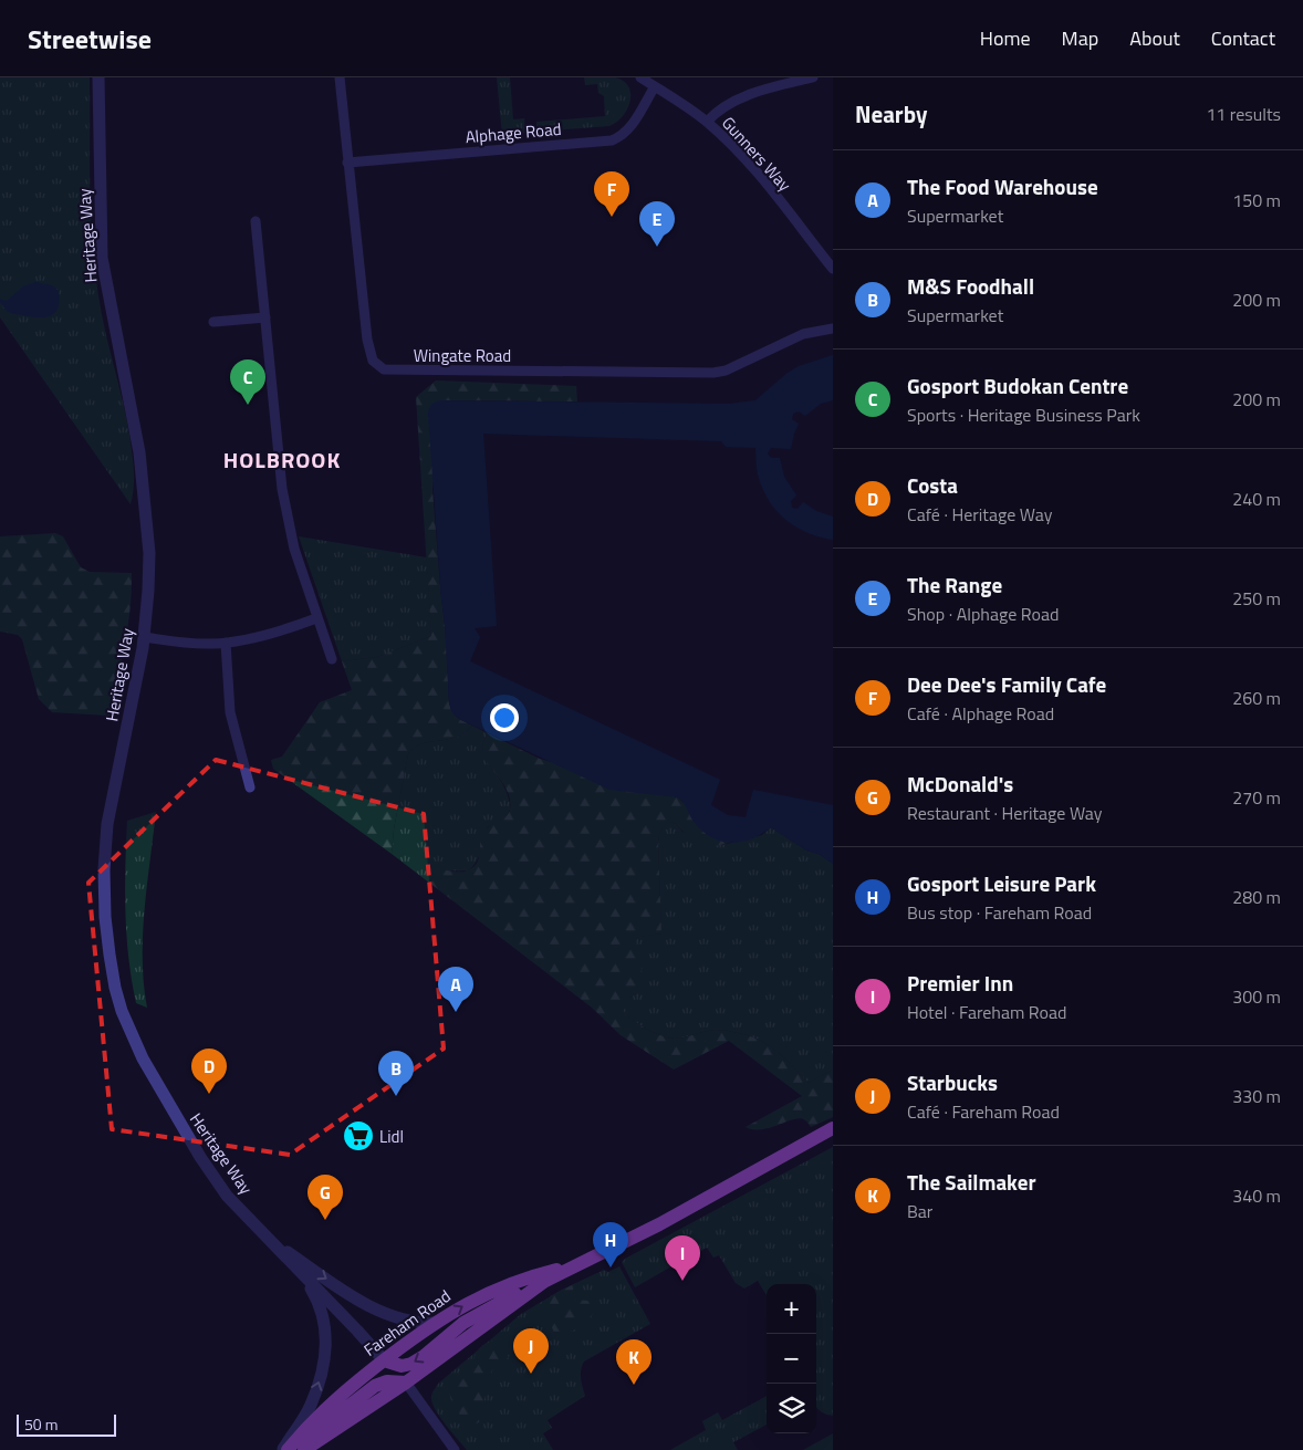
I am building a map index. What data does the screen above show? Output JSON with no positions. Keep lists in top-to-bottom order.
{
  "streets": {
    "main road": ["Fareham Road"],
    "street": [
      "Alphage Road",
      "Gunners Way",
      "Heritage Way",
      "Wingate Road"
    ]
  },
  "crossings": [
    ["Alphage Road", "Gunners Way"],
    ["Alphage Road", "Wingate Road"],
    ["Heritage Way", "Fareham Road"]
  ],
  "districts": ["HOLBROOK"],
  "places": {
    "supermarket": ["Lidl"]
  },
  "scale_bar": "50 m",
  "page": {
    "header": "Streetwise",
    "nav": [
      "Home",
      "Map",
      "About",
      "Contact"
    ],
    "heading": ["Nearby", "11 results"],
    "list": [
      {
        "mark": "A",
        "name": "The Food Warehouse",
        "note": "Supermarket",
        "value": "150 m"
      },
      {
        "mark": "B",
        "name": "M&S Foodhall",
        "note": "Supermarket",
        "value": "200 m"
      },
      {
        "mark": "C",
        "name": "Gosport Budokan Centre",
        "note": "Sports · Heritage Business Park",
        "value": "200 m"
      },
      {
        "mark": "D",
        "name": "Costa",
        "note": "Café · Heritage Way",
        "value": "240 m"
      },
      {
        "mark": "E",
        "name": "The Range",
        "note": "Shop · Alphage Road",
        "value": "250 m"
      },
      {
        "mark": "F",
        "name": "Dee Dee's Family Cafe",
        "note": "Café · Alphage Road",
        "value": "260 m"
      },
      {
        "mark": "G",
        "name": "McDonald's",
        "note": "Restaurant · Heritage Way",
        "value": "270 m"
      },
      {
        "mark": "H",
        "name": "Gosport Leisure Park",
        "note": "Bus stop · Fareham Road",
        "value": "280 m"
      },
      {
        "mark": "I",
        "name": "Premier Inn",
        "note": "Hotel · Fareham Road",
        "value": "300 m"
      },
      {
        "mark": "J",
        "name": "Starbucks",
        "note": "Café · Fareham Road",
        "value": "330 m"
      },
      {
        "mark": "K",
        "name": "The Sailmaker",
        "note": "Bar",
        "value": "340 m"
      }
    ],
    "pins": [
      "F",
      "E",
      "C",
      "A",
      "D",
      "B",
      "G",
      "H",
      "I",
      "J",
      "K"
    ],
    "map_buttons": ["+", "−"],
    "scale": "50 m"
  }
}
